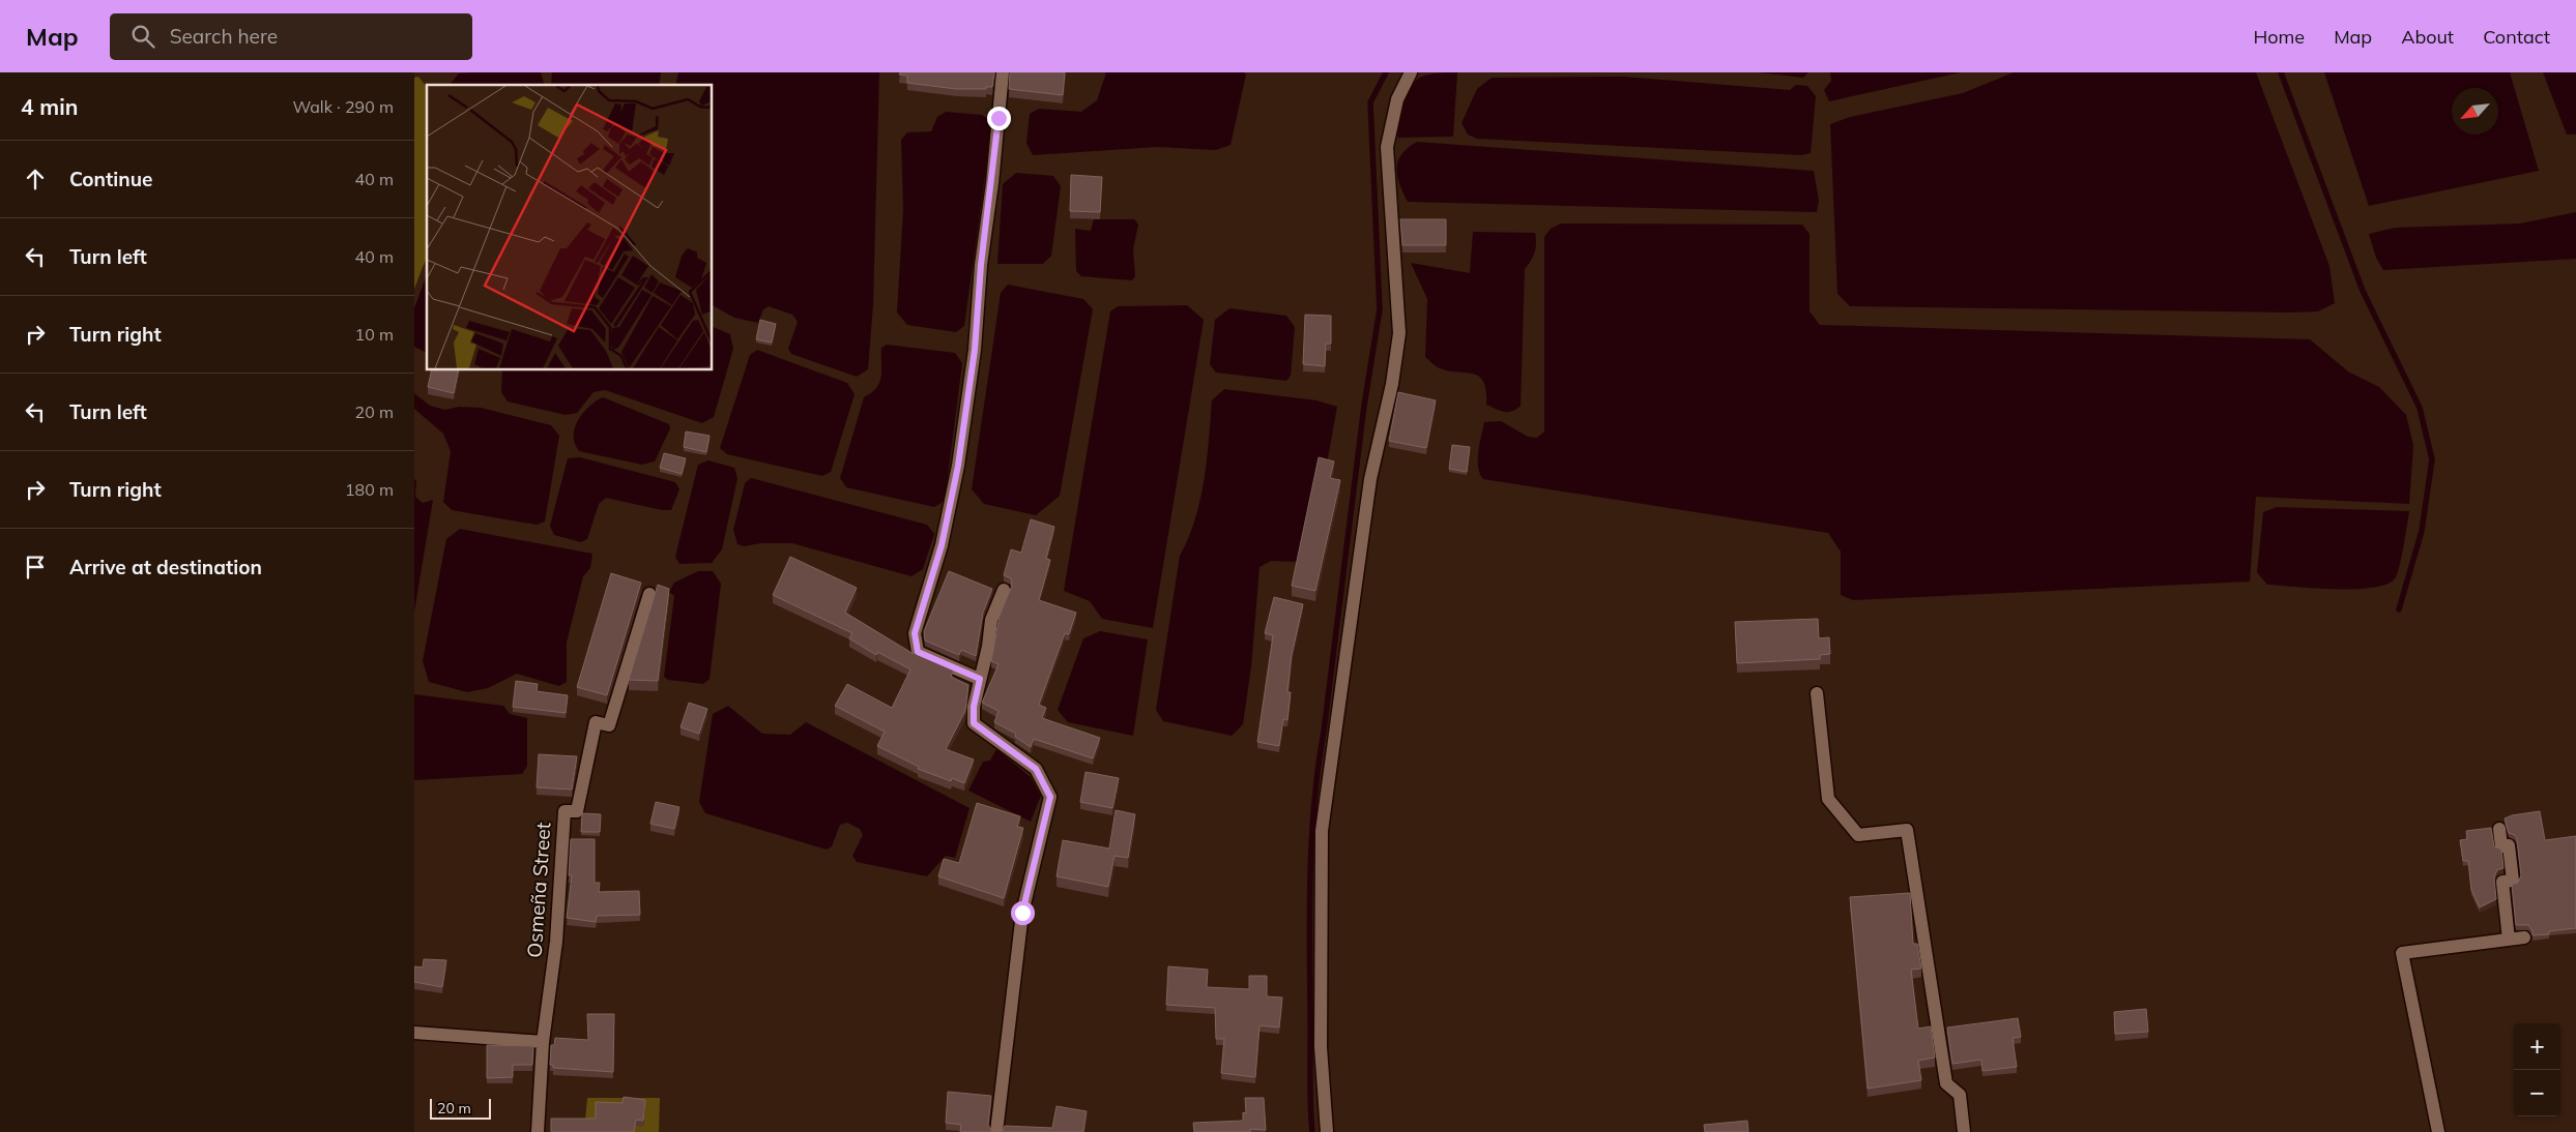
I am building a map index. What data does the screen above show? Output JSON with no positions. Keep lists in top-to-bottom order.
{
  "streets": {
    "street": ["Osmeña Street"]
  },
  "scale_bar": "20 m",
  "north": "bottom left",
  "page": {
    "header": "Map",
    "search": "Search here",
    "nav": [
      "Home",
      "Map",
      "About",
      "Contact"
    ],
    "heading": ["4 min", "Walk · 290 m"],
    "list": [
      ["Continue", "40 m"],
      ["Turn left", "40 m"],
      ["Turn right", "10 m"],
      ["Turn left", "20 m"],
      ["Turn right", "180 m"],
      "Arrive at destination"
    ],
    "map_buttons": ["+", "−"],
    "scale": "20 m"
  }
}
